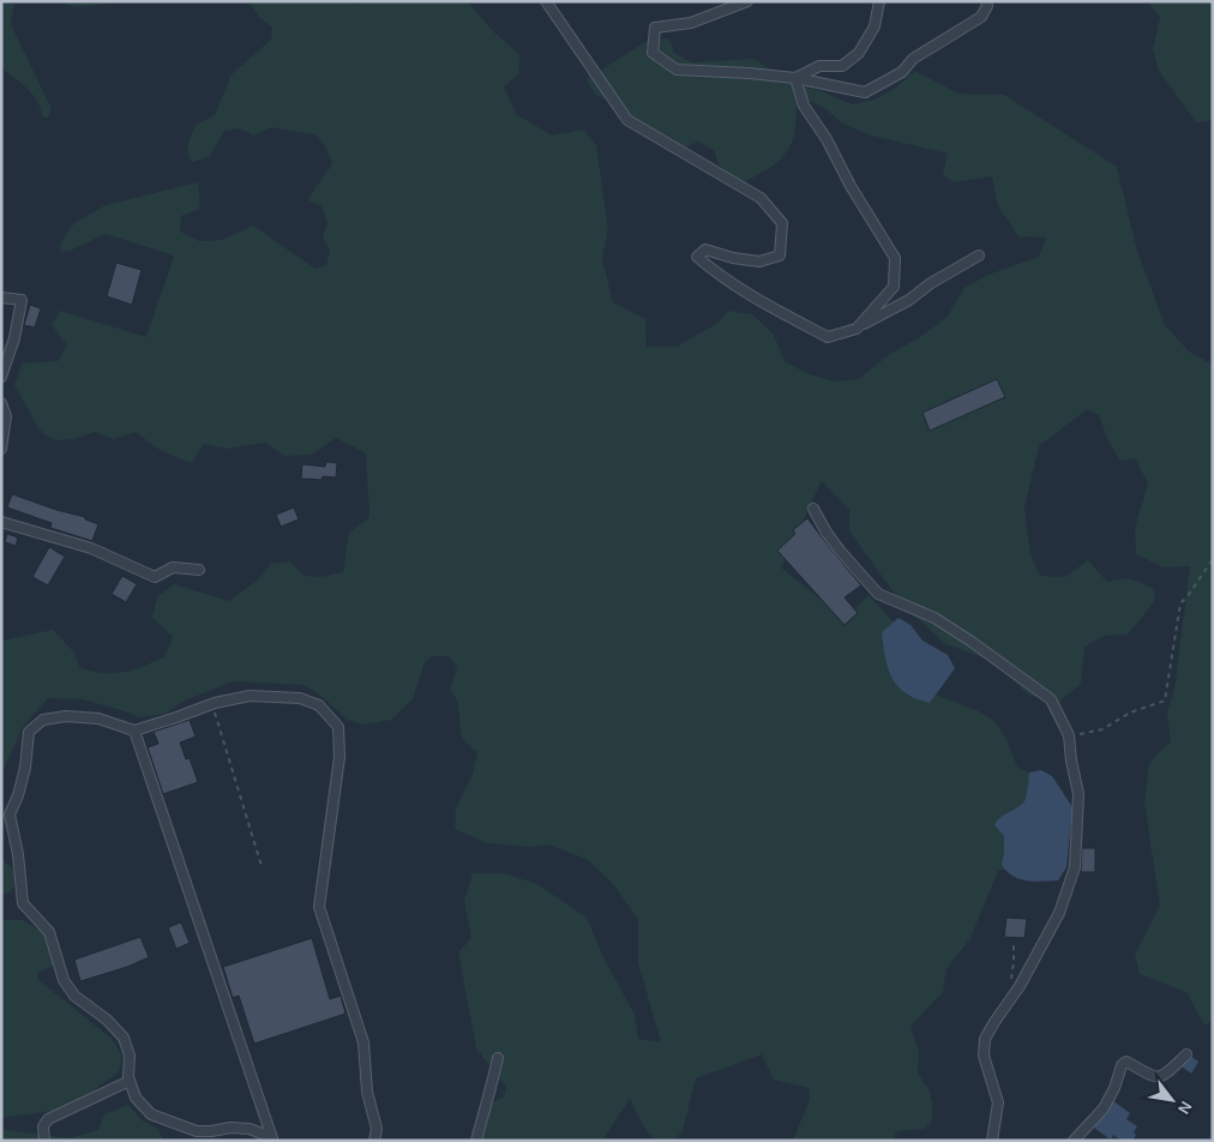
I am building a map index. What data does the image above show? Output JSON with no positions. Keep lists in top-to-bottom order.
{
  "north": "bottom right"
}
